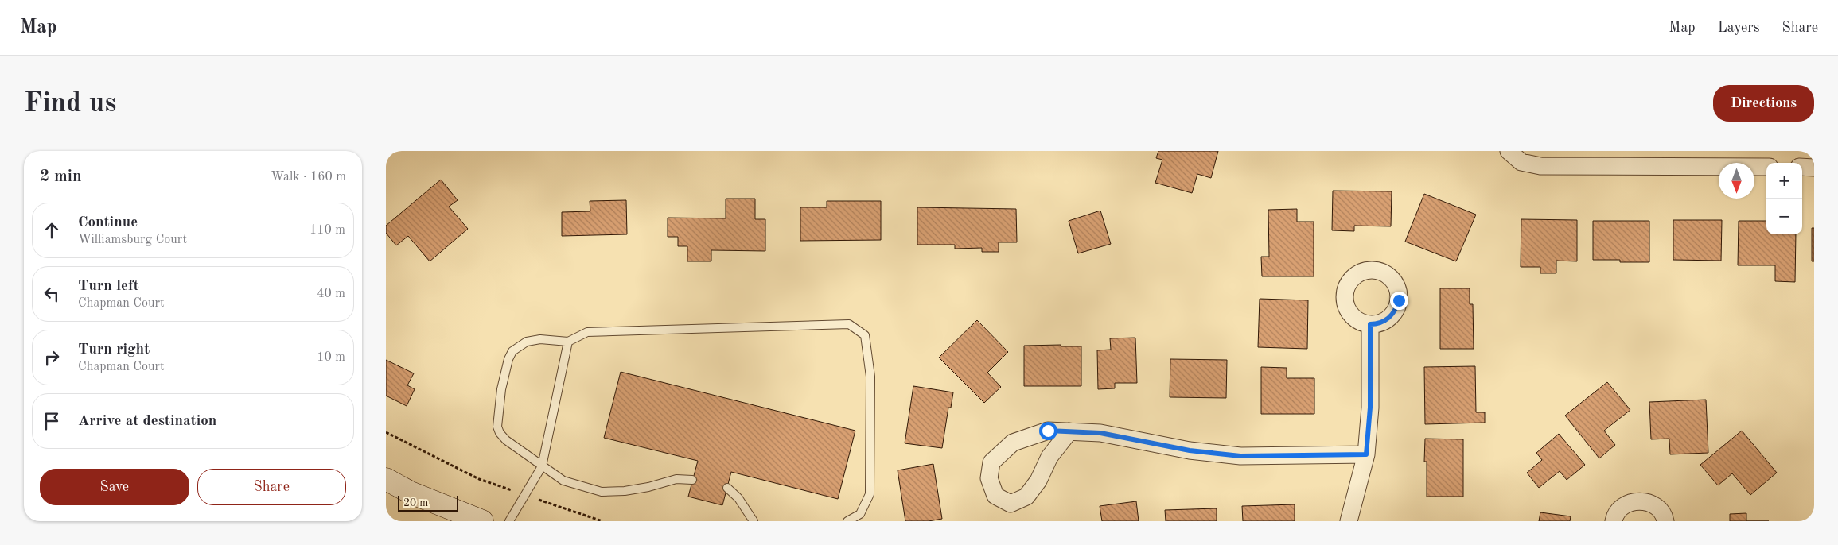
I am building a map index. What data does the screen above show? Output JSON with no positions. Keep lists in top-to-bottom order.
{
  "scale_bar": "20 m",
  "north": "bottom",
  "page": {
    "header": "Map",
    "nav": ["Map", "Layers", "Share"],
    "buttons": [
      "Directions",
      ["Save", "Share"]
    ],
    "title": "Find us",
    "heading": ["2 min", "Walk · 160 m"],
    "map_buttons": ["+", "−"],
    "list": [
      ["Continue", "Williamsburg Court", "110 m"],
      ["Turn left", "Chapman Court", "40 m"],
      ["Turn right", "Chapman Court", "10 m"],
      "Arrive at destination"
    ],
    "scale": "20 m"
  }
}
